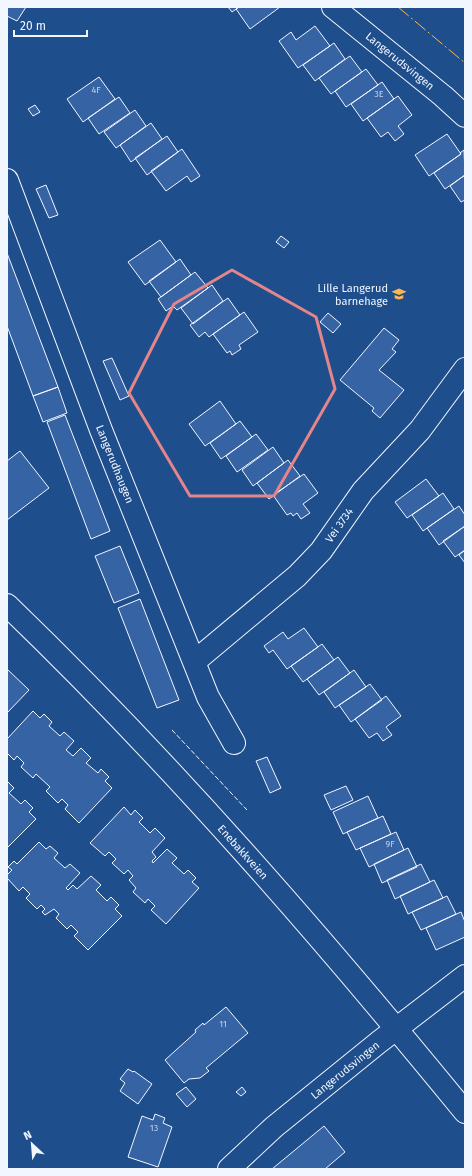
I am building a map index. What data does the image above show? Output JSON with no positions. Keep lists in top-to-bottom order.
{
  "streets": {
    "street": [
      "Langerudsvingen",
      "Langerudhaugen",
      "Vei 3734",
      "Enebakkveien"
    ]
  },
  "crossings": [
    ["Langerudsvingen", "Enebakkveien"],
    ["Langerudhaugen", "Vei 3734"]
  ],
  "places": {
    "school or university": ["Lille Langerud barnehage"]
  },
  "house_numbers": [
    "4F",
    "3E",
    "9F",
    "11",
    "13"
  ],
  "scale_bar": "20 m",
  "north": "top left"
}
